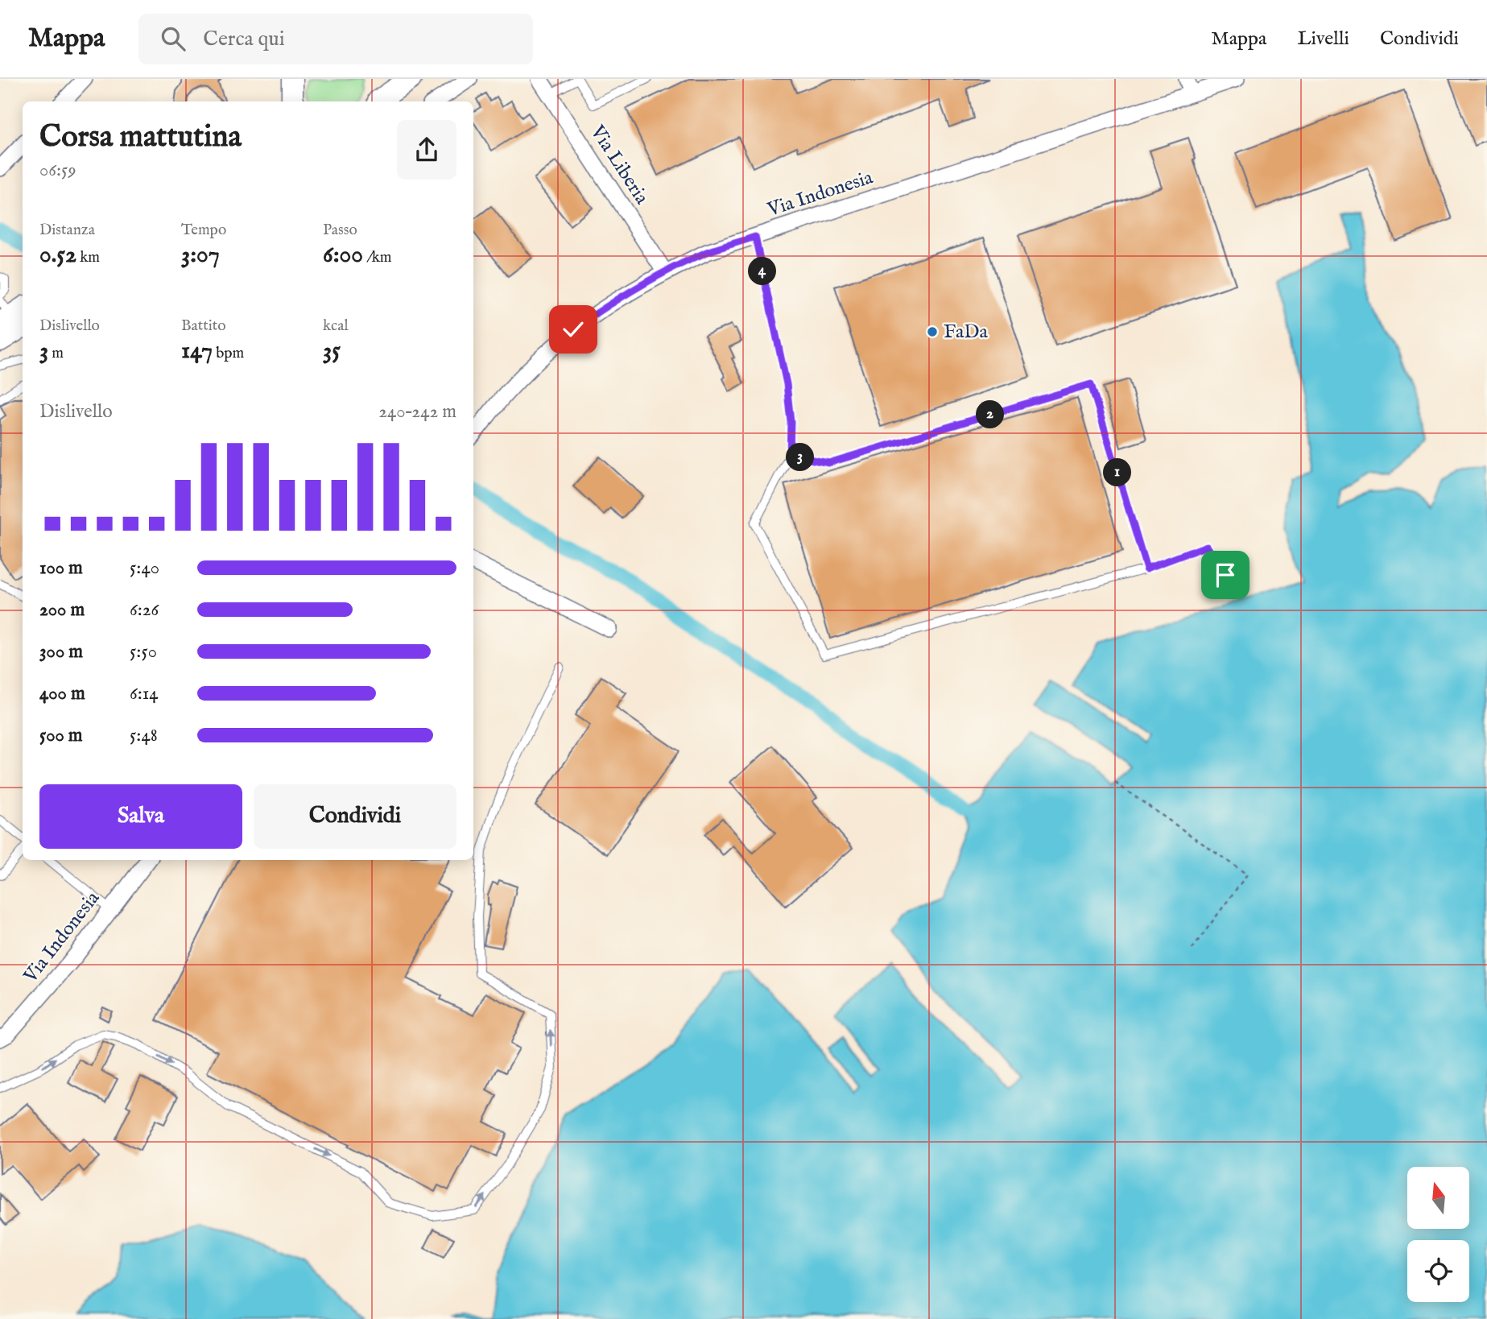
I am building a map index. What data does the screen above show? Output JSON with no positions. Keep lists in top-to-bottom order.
{
  "streets": {
    "street": ["Via Liberia", "Via Indonesia"]
  },
  "crossings": [
    ["Via Liberia", "Via Indonesia"]
  ],
  "places": ["FaDa"],
  "north": "top",
  "page": {
    "header": "Mappa",
    "search": "Cerca qui",
    "nav": ["Mappa", "Livelli", "Condividi"],
    "heading": ["Corsa mattutina", "06:59"],
    "stats": [
      ["Distanza", "0.52 km"],
      ["Tempo", "3:07"],
      ["Passo", "6:00 /km"],
      ["Dislivello", "3 m"],
      ["Battito", "147 bpm"],
      ["kcal", "35"]
    ],
    "pins": [
      "4",
      "2",
      "3",
      "1"
    ],
    "chart": ["Dislivello", "240–242 m"],
    "list": [
      {
        "name": "100 m",
        "note": "5:40"
      },
      {
        "name": "200 m",
        "note": "6:26"
      },
      {
        "name": "300 m",
        "note": "5:50"
      },
      {
        "name": "400 m",
        "note": "6:14"
      },
      {
        "name": "500 m",
        "note": "5:48"
      }
    ],
    "buttons": ["Salva", "Condividi"]
  }
}
